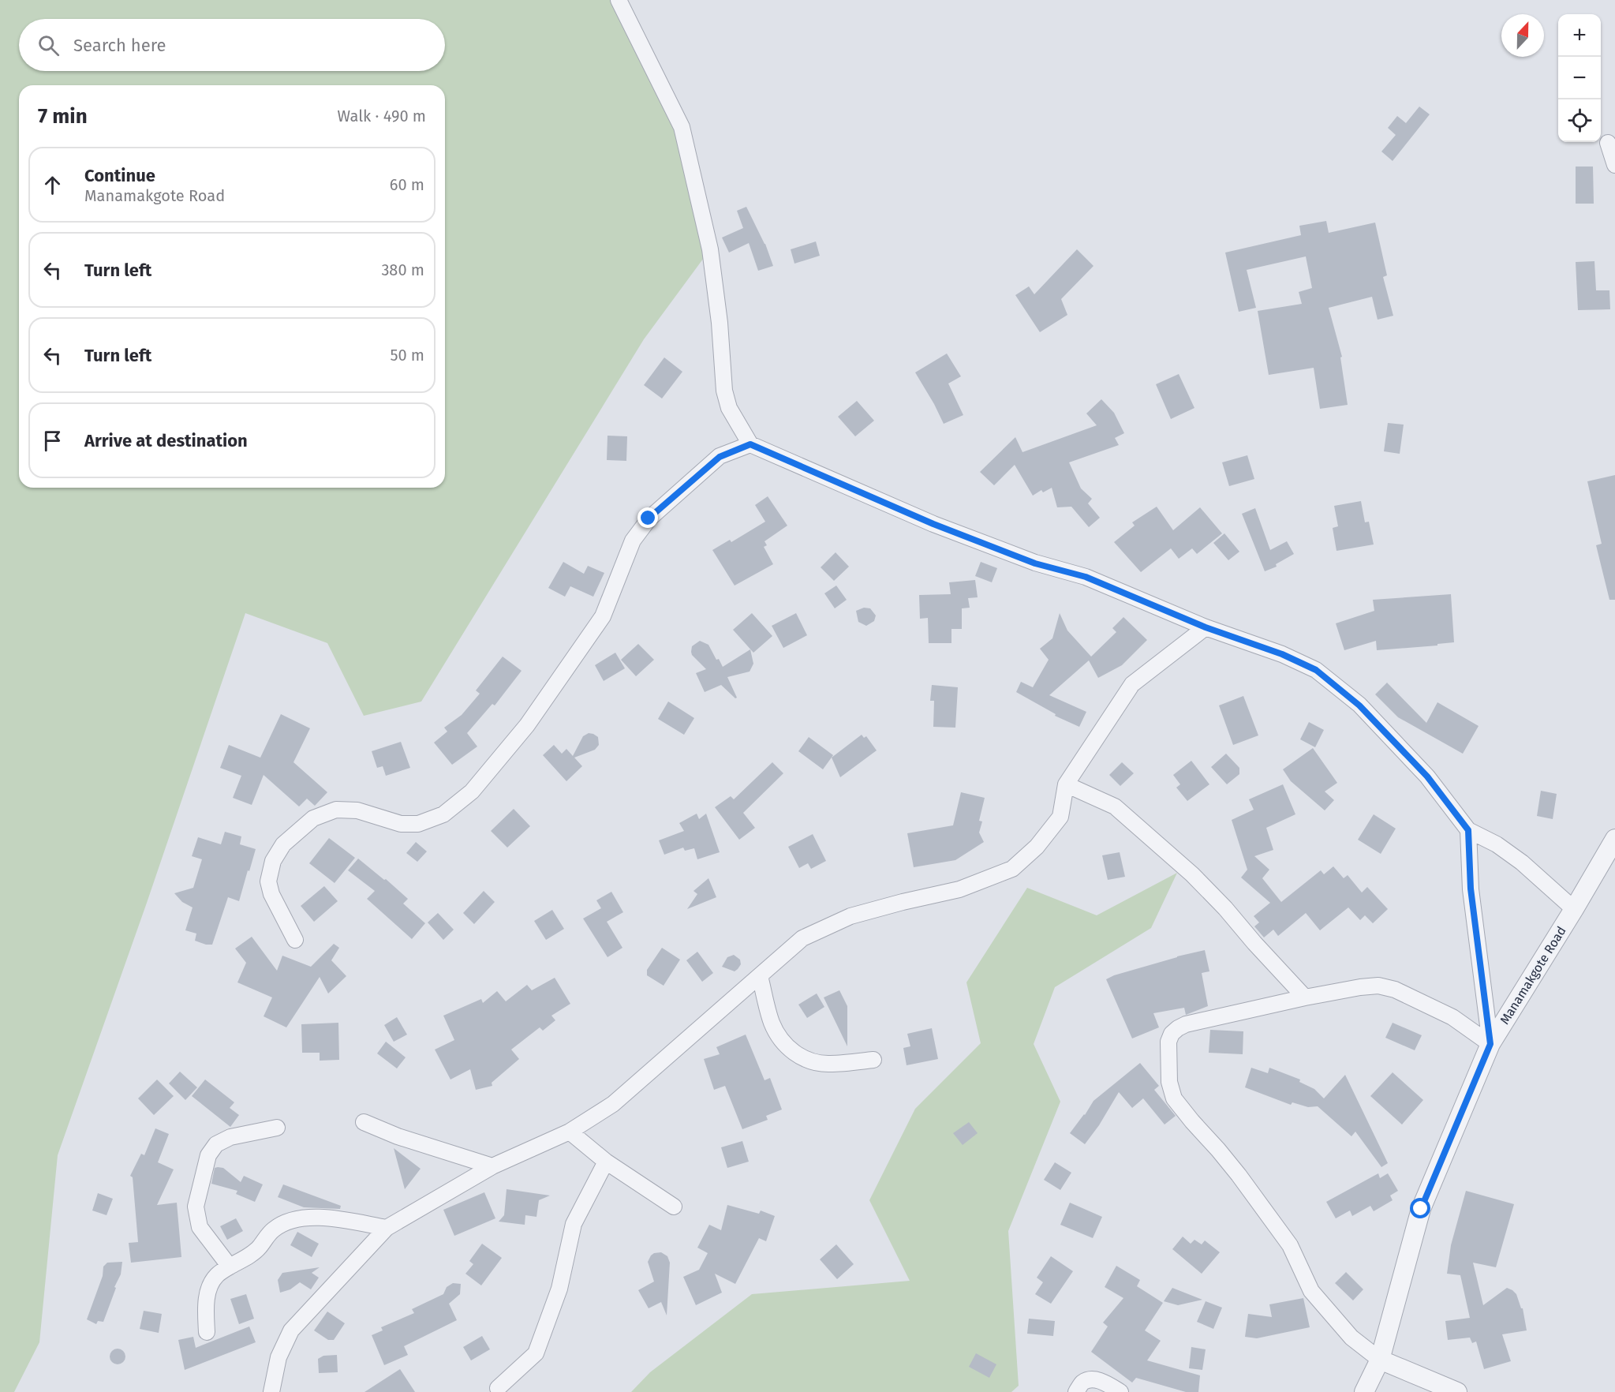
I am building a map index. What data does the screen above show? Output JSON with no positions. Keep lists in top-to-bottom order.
{
  "streets": {
    "street": ["Manamakgote Road"]
  },
  "north": "top",
  "page": {
    "map_buttons": ["+", "−"],
    "search": "Search here",
    "heading": ["7 min", "Walk · 490 m"],
    "list": [
      ["Continue", "Manamakgote Road", "60 m"],
      ["Turn left", "380 m"],
      ["Turn left", "50 m"],
      "Arrive at destination"
    ]
  }
}
